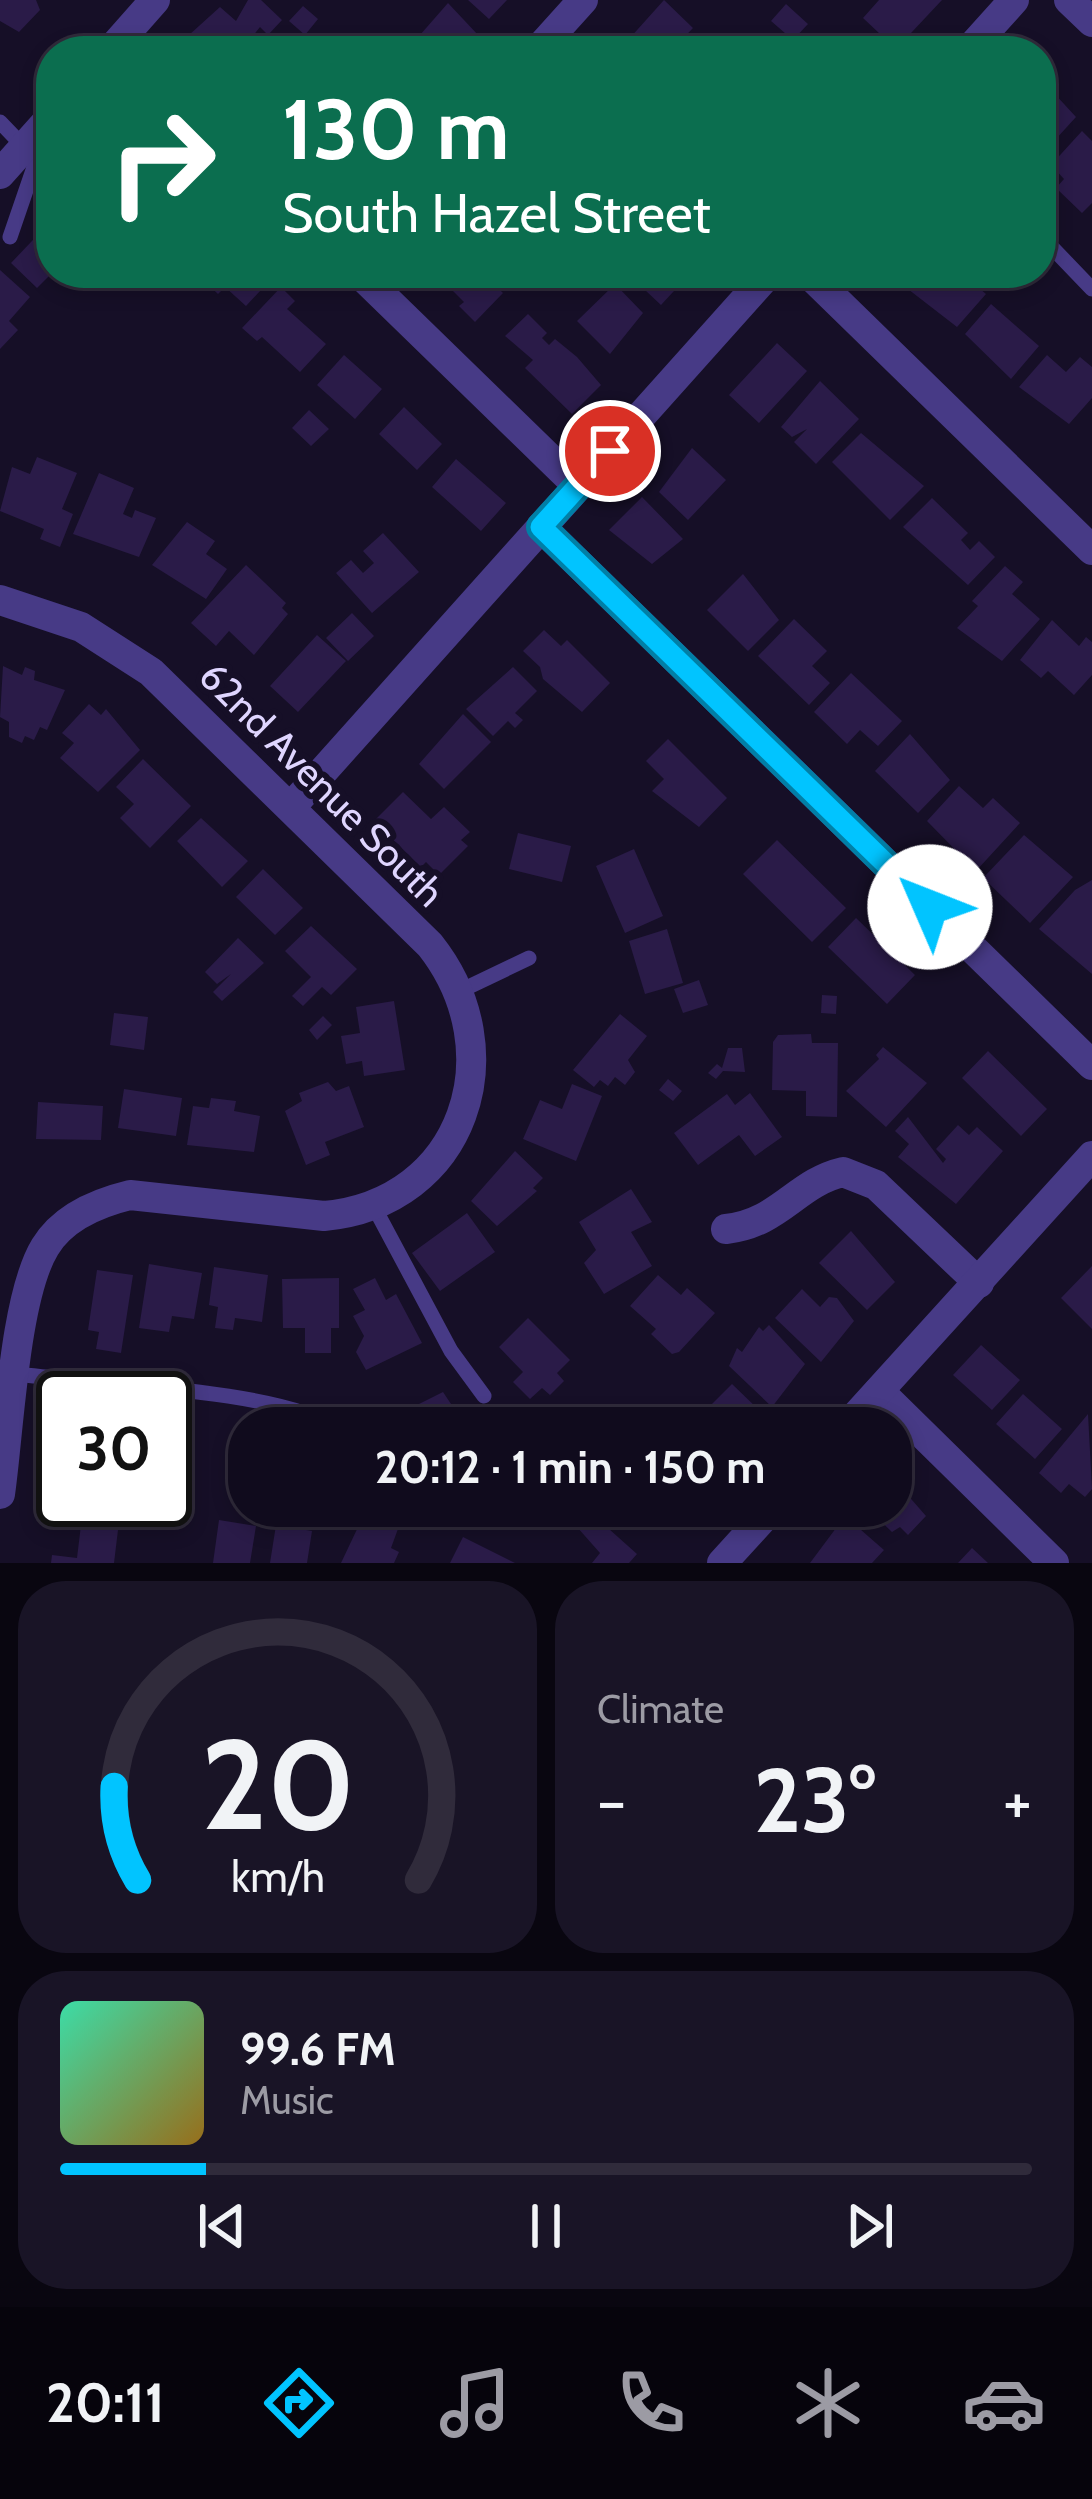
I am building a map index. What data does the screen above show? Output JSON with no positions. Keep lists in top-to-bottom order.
{
  "streets": {
    "street": ["62nd Avenue South"]
  },
  "page": {
    "turn": ["130 m", "South Hazel Street"],
    "limit": "30",
    "trip": "20:12 · 1 min · 150 m",
    "tile": "Climate",
    "heat": ["−", "23°", "+"],
    "song": ["99.6 FM", "Music"],
    "tabs": "20:11",
    "gauge": ["20", "km/h"]
  }
}
